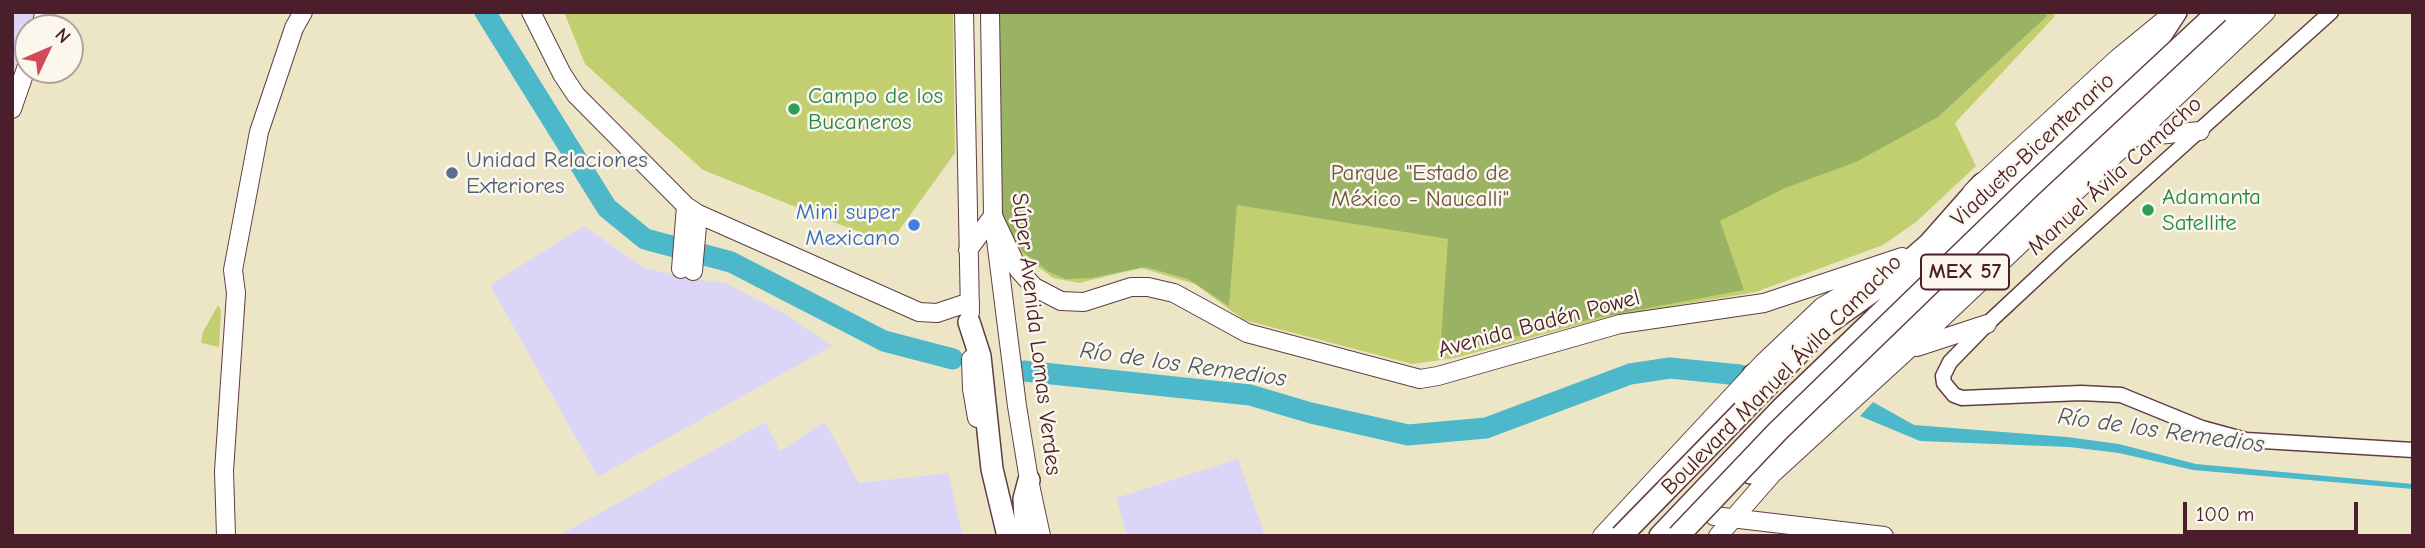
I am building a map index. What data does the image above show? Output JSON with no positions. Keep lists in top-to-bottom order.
{
  "streets": {
    "highway": ["Viaducto Bicentenario", "MEX 57", "Boulevard Manuel Ávila Camacho"],
    "main road": ["Avenida Badén Powel", "Súper Avenida Lomas Verdes"],
    "street": ["Manuel Ávila Camacho"]
  },
  "crossings": [
    ["Avenida Badén Powel", "Súper Avenida Lomas Verdes"],
    ["Avenida Badén Powel", "Boulevard Manuel Ávila Camacho"]
  ],
  "water": ["Río de los Remedios"],
  "parks": ["Parque \"Estado de México - Naucalli\""],
  "places": [
    "Campo de los Bucaneros",
    "Unidad Relaciones Exteriores",
    "Adamanta Satellite",
    "Mini super Mexicano"
  ],
  "scale_bar": "100 m",
  "north": "top right"
}
